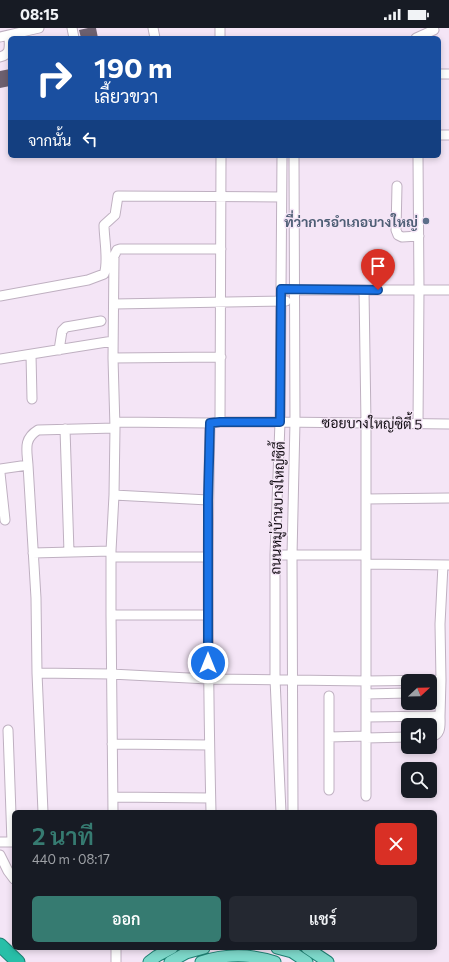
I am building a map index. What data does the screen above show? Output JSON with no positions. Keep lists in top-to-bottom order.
{
  "streets": {
    "street": ["ซอยบางใหญ่ซิตี้ 5", "ถนนหมู่บ้านบางใหญ่ซิตี้"]
  },
  "crossings": [
    ["ซอยบางใหญ่ซิตี้ 5", "ถนนหมู่บ้านบางใหญ่ซิตี้"]
  ],
  "places": ["ที่ว่าการอำเภอบางใหญ่"],
  "north": "right",
  "page": {
    "status": "08:15",
    "turn": ["190 m", "เลี้ยวขวา"],
    "then": "จากนั้น",
    "heading": ["2 นาที", "440 m · 08:17"],
    "buttons": ["ออก", "แชร์"]
  }
}
